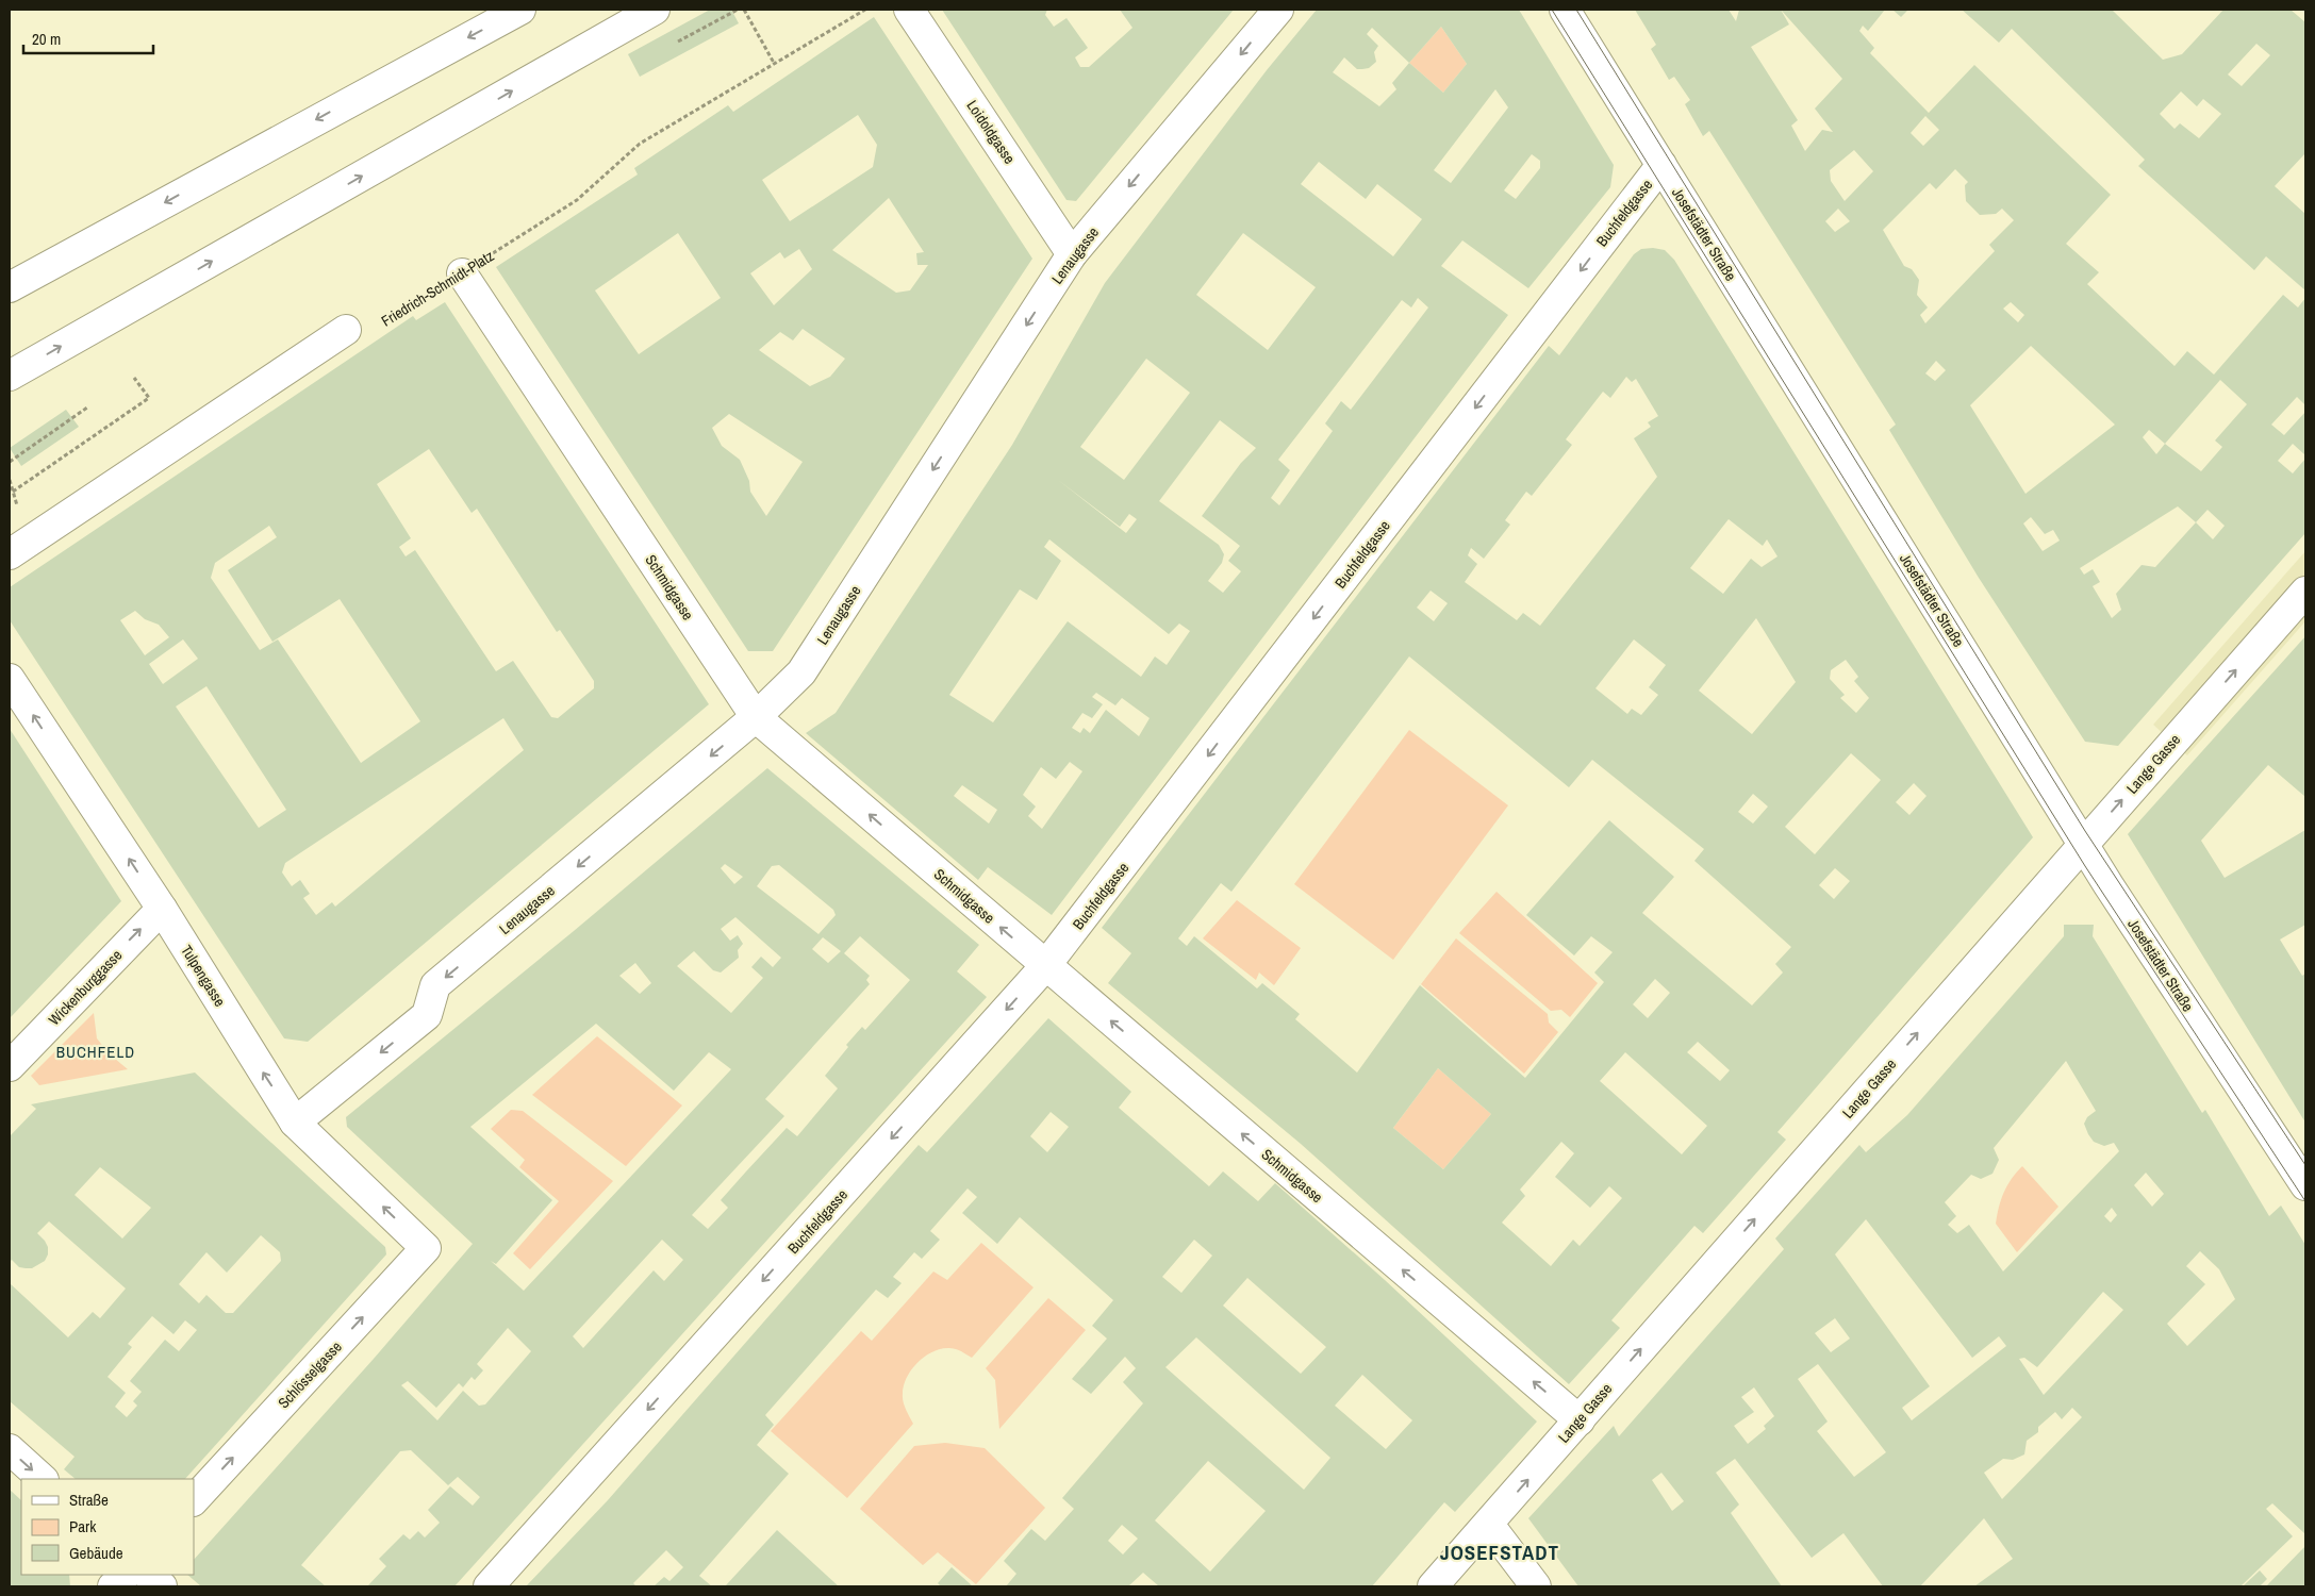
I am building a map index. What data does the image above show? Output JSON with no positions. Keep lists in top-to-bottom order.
{
  "streets": {
    "street": [
      "Loidoldgasse",
      "Buchfeldgasse",
      "Josefstädter Straße",
      "Lenaugasse",
      "Schmidgasse",
      "Lange Gasse",
      "Tulpengasse",
      "Wickenburggasse",
      "Schlösselgasse"
    ],
    "path": ["Friedrich-Schmidt-Platz"]
  },
  "crossings": [
    ["Loidoldgasse", "Lenaugasse"],
    ["Buchfeldgasse", "Josefstädter Straße"],
    ["Buchfeldgasse", "Schmidgasse"],
    ["Josefstädter Straße", "Lange Gasse"],
    ["Lenaugasse", "Schmidgasse"],
    ["Lenaugasse", "Tulpengasse"],
    ["Friedrich-Schmidt-Platz", "Schmidgasse"],
    ["Schmidgasse", "Lange Gasse"],
    ["Tulpengasse", "Wickenburggasse"],
    ["Tulpengasse", "Schlösselgasse"]
  ],
  "one_way": [
    "Buchfeldgasse",
    "Lenaugasse",
    "Schmidgasse",
    "Lange Gasse",
    "Tulpengasse",
    "Wickenburggasse",
    "Schlösselgasse"
  ],
  "districts": ["BUCHFELD", "JOSEFSTADT"],
  "legend": ["Straße", "Park", "Gebäude"],
  "scale_bar": "20 m"
}
